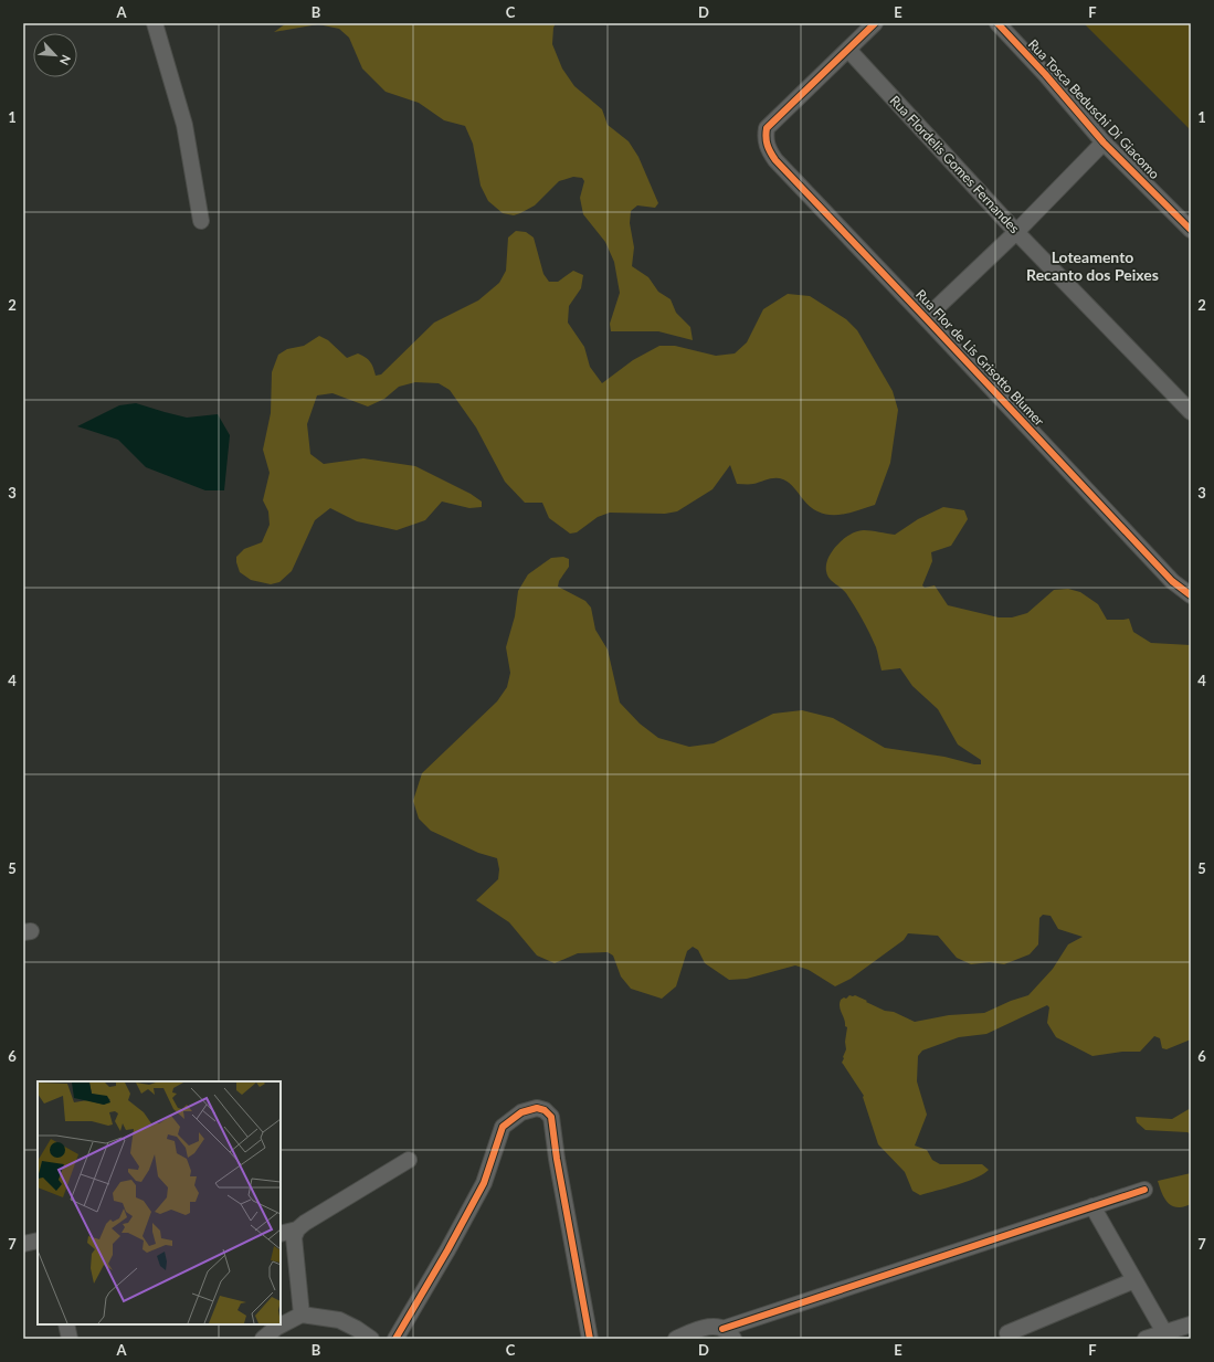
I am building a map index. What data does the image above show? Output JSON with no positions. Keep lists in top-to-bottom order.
{
  "streets": {
    "street": ["Rua Tosca Beduschi Di Giacomo", "Rua Flordelis Gomes Fernandes", "Rua Flor de Lis Grisotto Blumer"]
  },
  "crossings": [
    ["Rua Flordelis Gomes Fernandes", "Rua Flor de Lis Grisotto Blumer"]
  ],
  "districts": ["Loteamento Recanto dos Peixes"],
  "north": "bottom right",
  "grid": {
    "columns": [
      "A",
      "B",
      "C",
      "D",
      "E",
      "F"
    ],
    "rows": [
      "1",
      "2",
      "3",
      "4",
      "5",
      "6",
      "7"
    ]
  }
}
